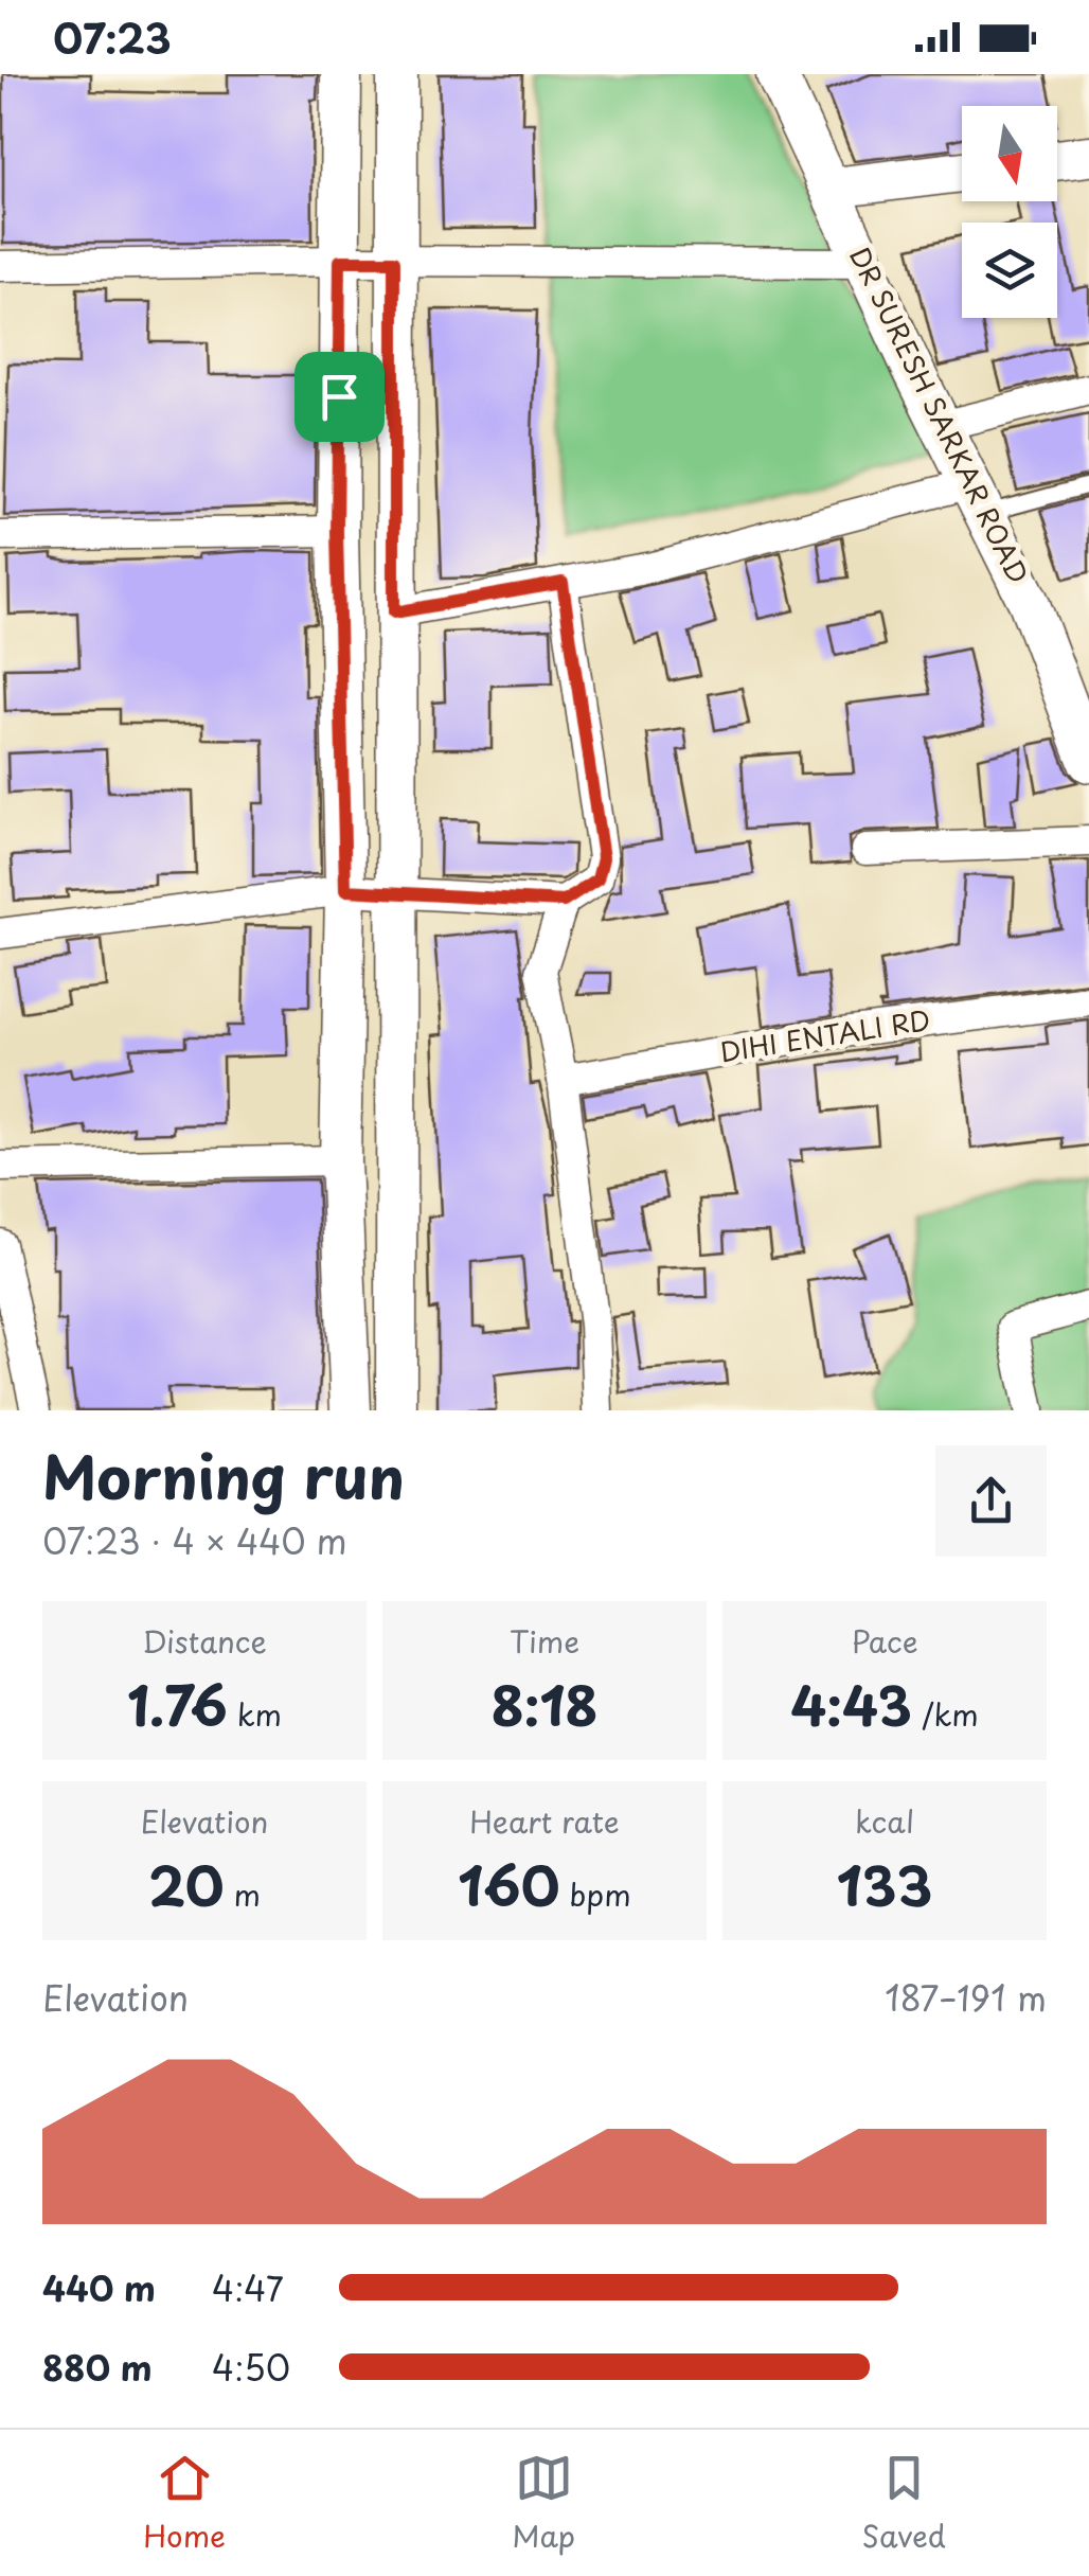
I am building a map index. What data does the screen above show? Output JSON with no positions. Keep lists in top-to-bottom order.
{
  "streets": {
    "main road": ["DR SURESH SARKAR ROAD"],
    "street": ["DIHI ENTALI RD"]
  },
  "north": "bottom",
  "page": {
    "status": "07:23",
    "heading": ["Morning run", "07:23 · 4 × 440 m"],
    "stats": [
      ["Distance", "1.76 km"],
      ["Time", "8:18"],
      ["Pace", "4:43 /km"],
      ["Elevation", "20 m"],
      ["Heart rate", "160 bpm"],
      ["kcal", "133"]
    ],
    "chart": ["Elevation", "187–191 m"],
    "list": [
      {
        "name": "440 m",
        "note": "4:47"
      },
      {
        "name": "880 m",
        "note": "4:50"
      }
    ],
    "tabs": ["Home", "Map", "Saved"]
  }
}
